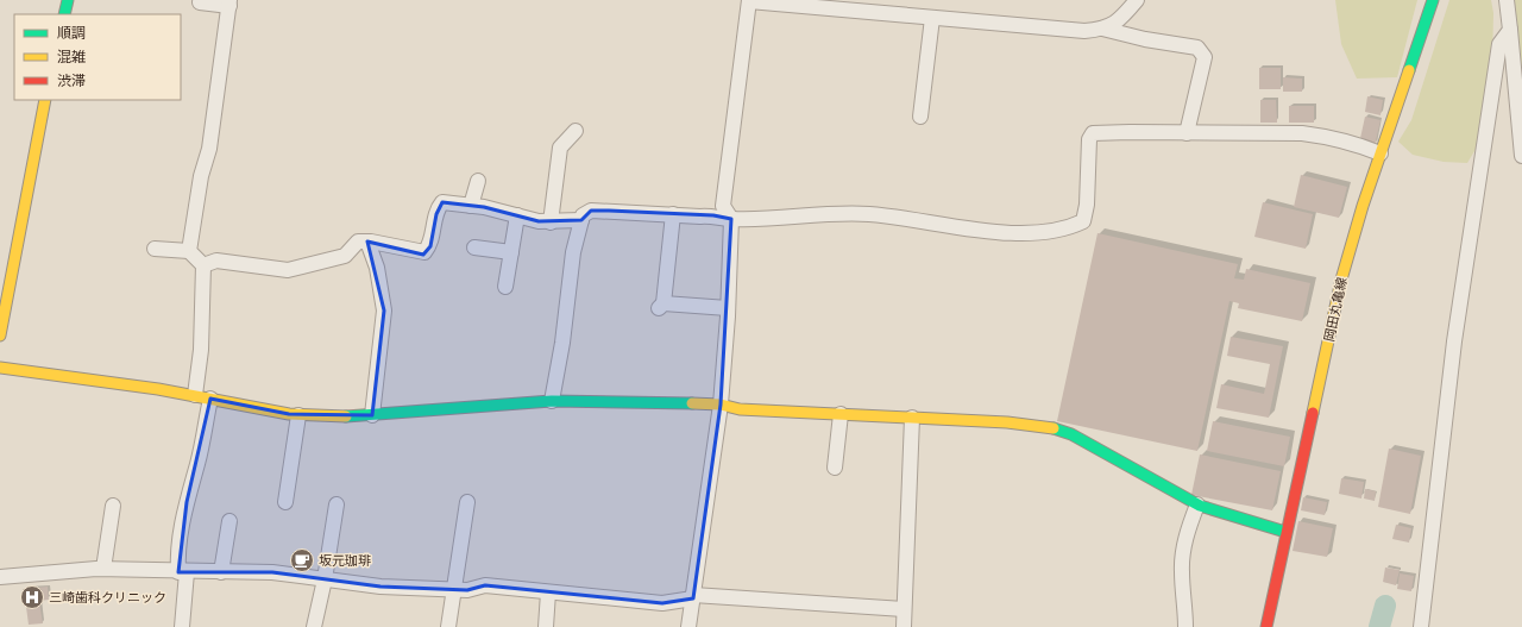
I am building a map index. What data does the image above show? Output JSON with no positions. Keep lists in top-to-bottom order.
{
  "streets": {
    "street": ["岡田丸亀線"]
  },
  "places": {
    "cafe": ["坂元珈琲"],
    "hospital": ["三崎歯科クリニック"]
  },
  "legend": ["順調", "混雑", "渋滞"]
}
